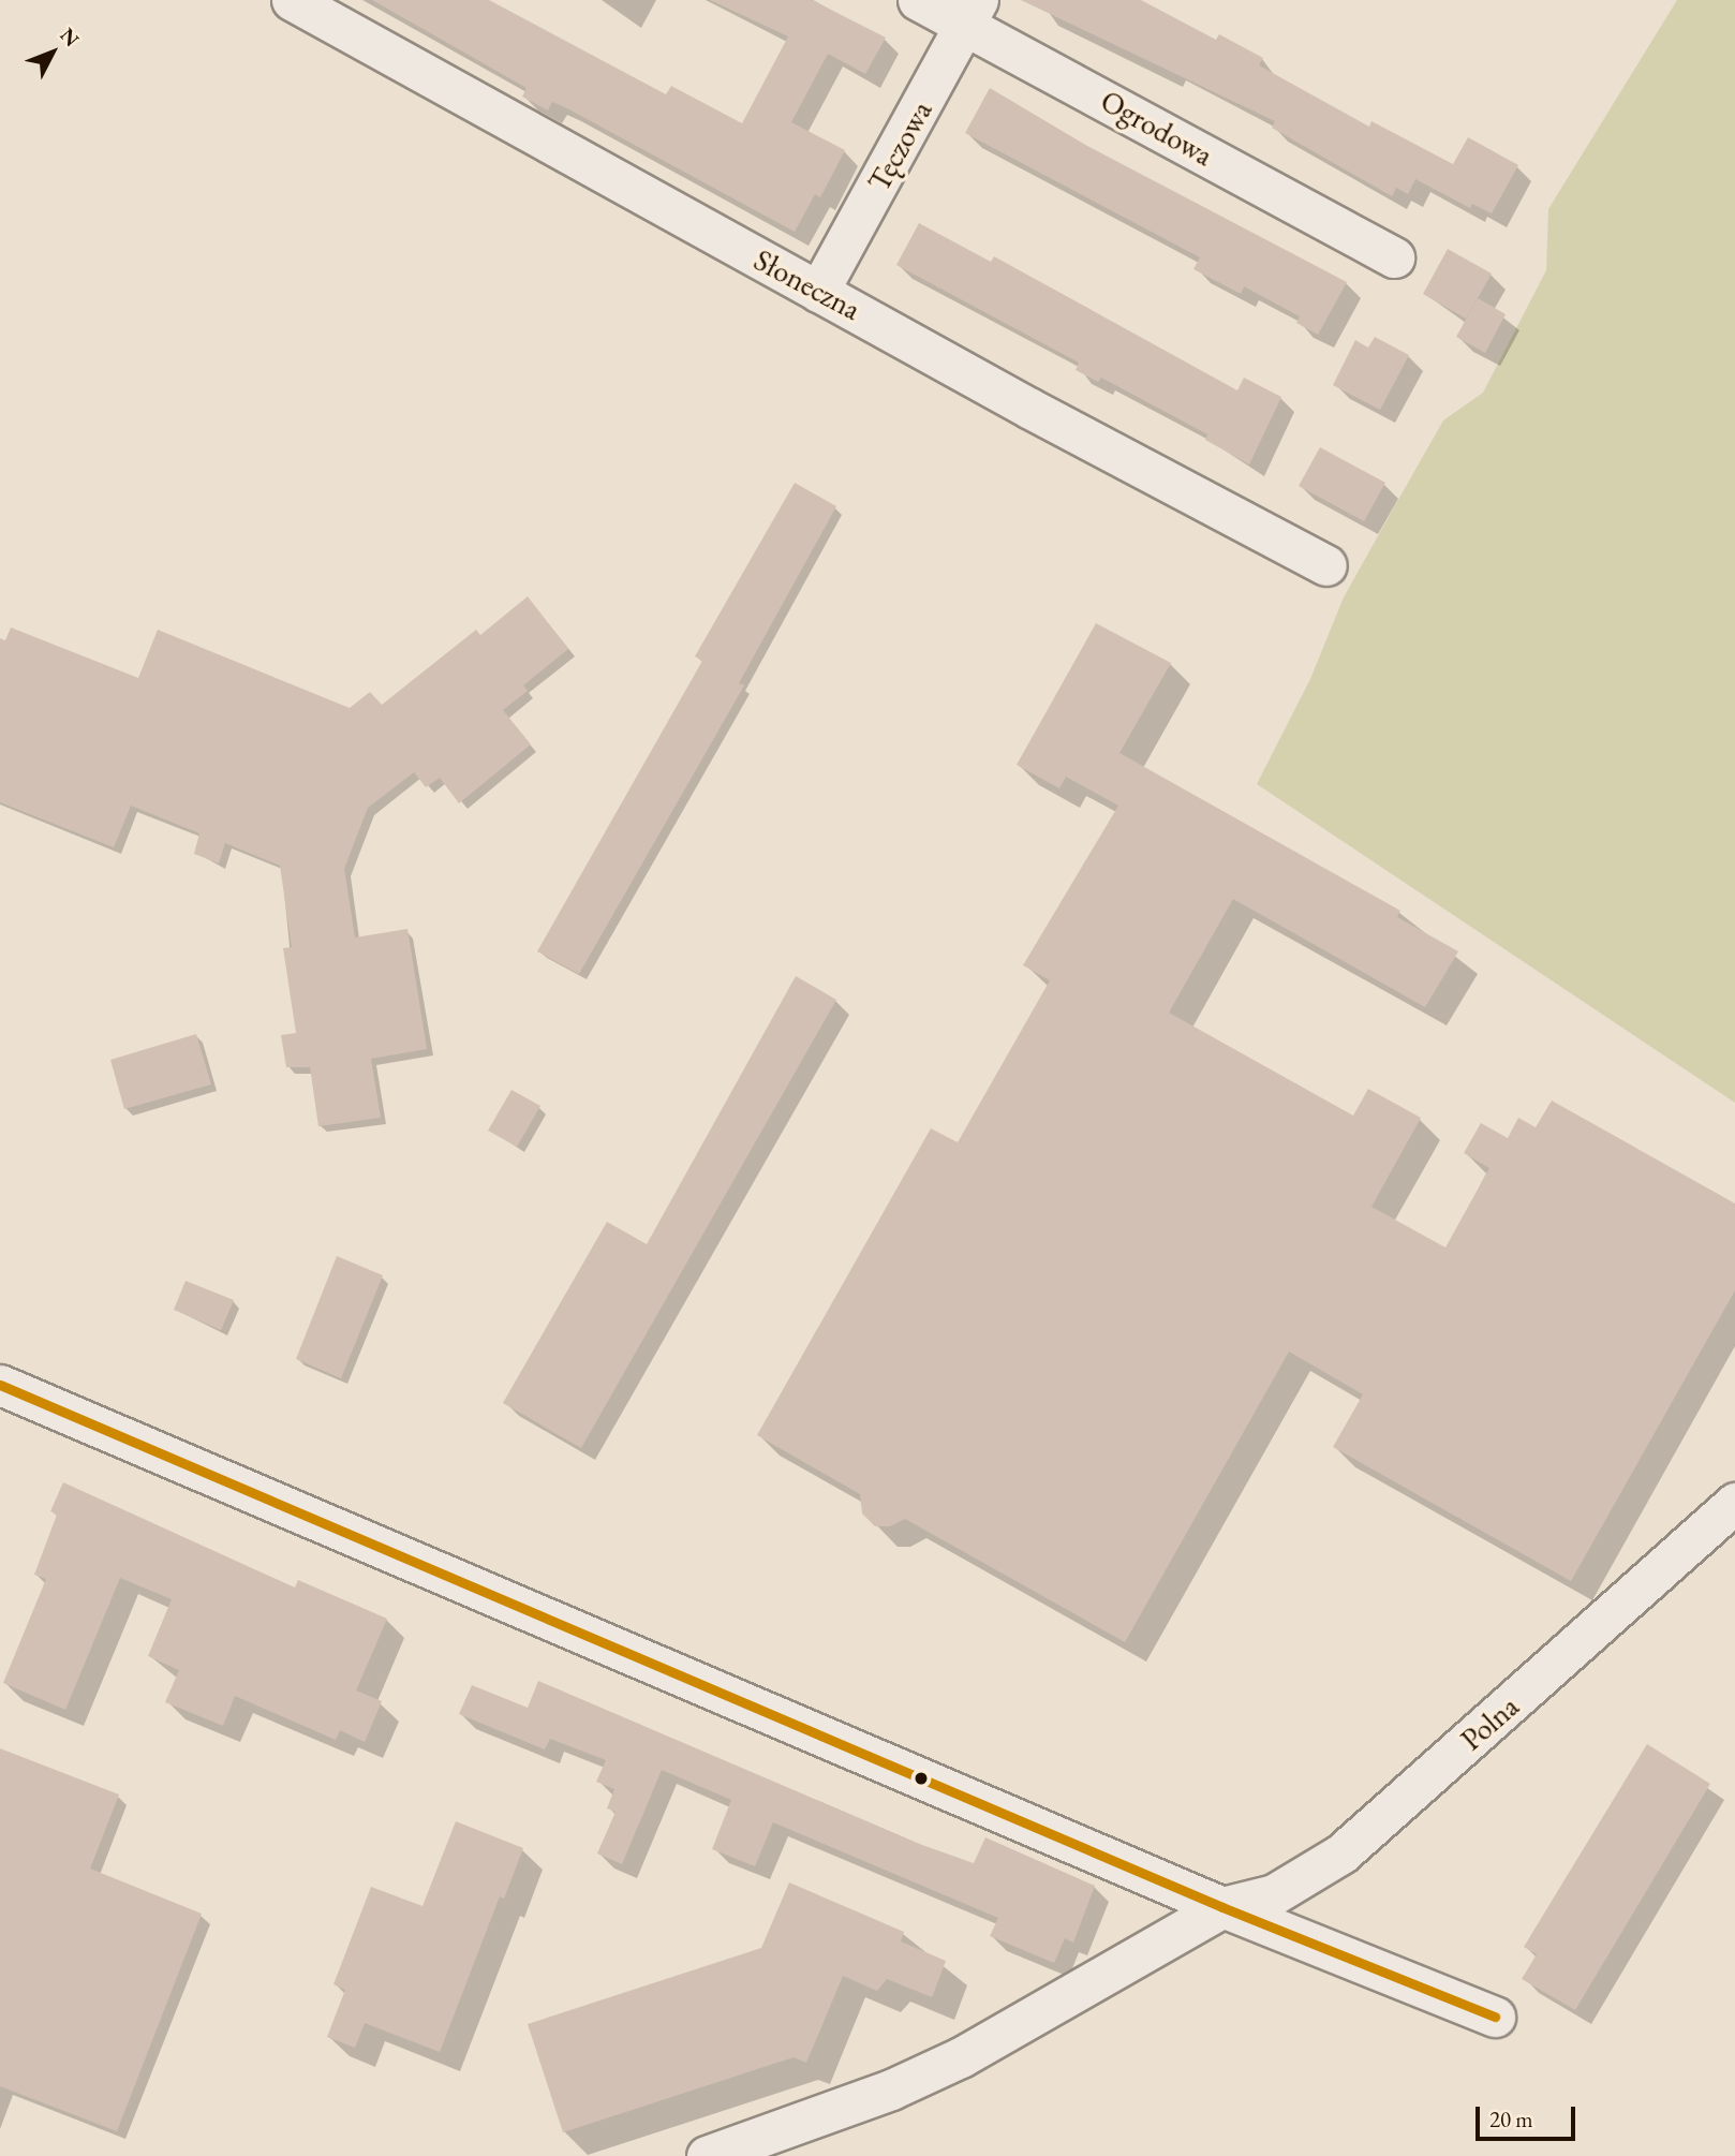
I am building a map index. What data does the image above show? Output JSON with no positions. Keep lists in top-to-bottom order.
{
  "streets": {
    "street": [
      "Ogrodowa",
      "Tęczowa",
      "Słoneczna",
      "Polna"
    ]
  },
  "crossings": [
    ["Ogrodowa", "Tęczowa"],
    ["Tęczowa", "Słoneczna"]
  ],
  "scale_bar": "20 m",
  "north": "top right"
}
